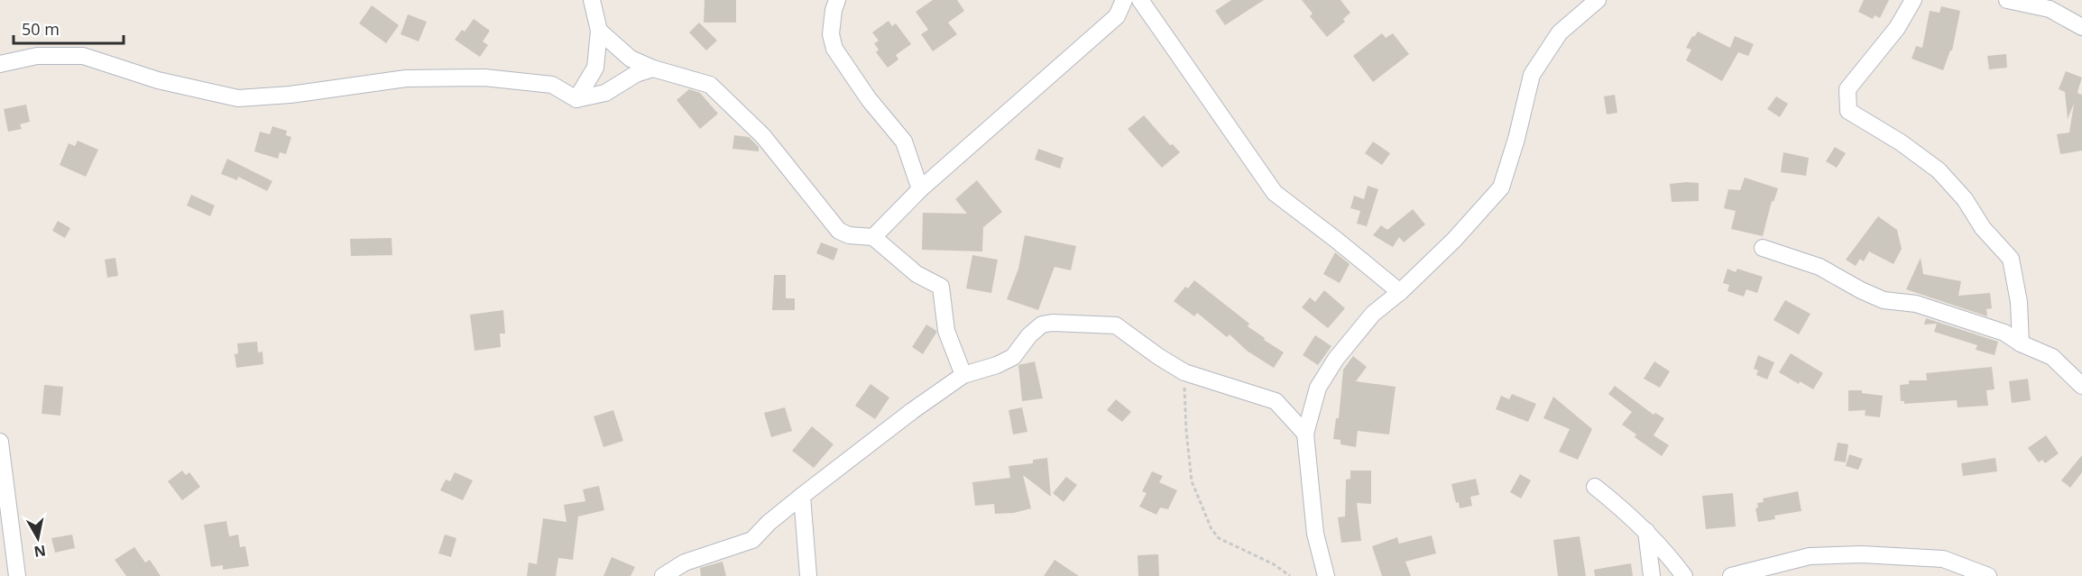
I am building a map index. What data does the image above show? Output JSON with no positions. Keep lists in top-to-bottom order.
{
  "scale_bar": "50 m",
  "north": "bottom"
}
